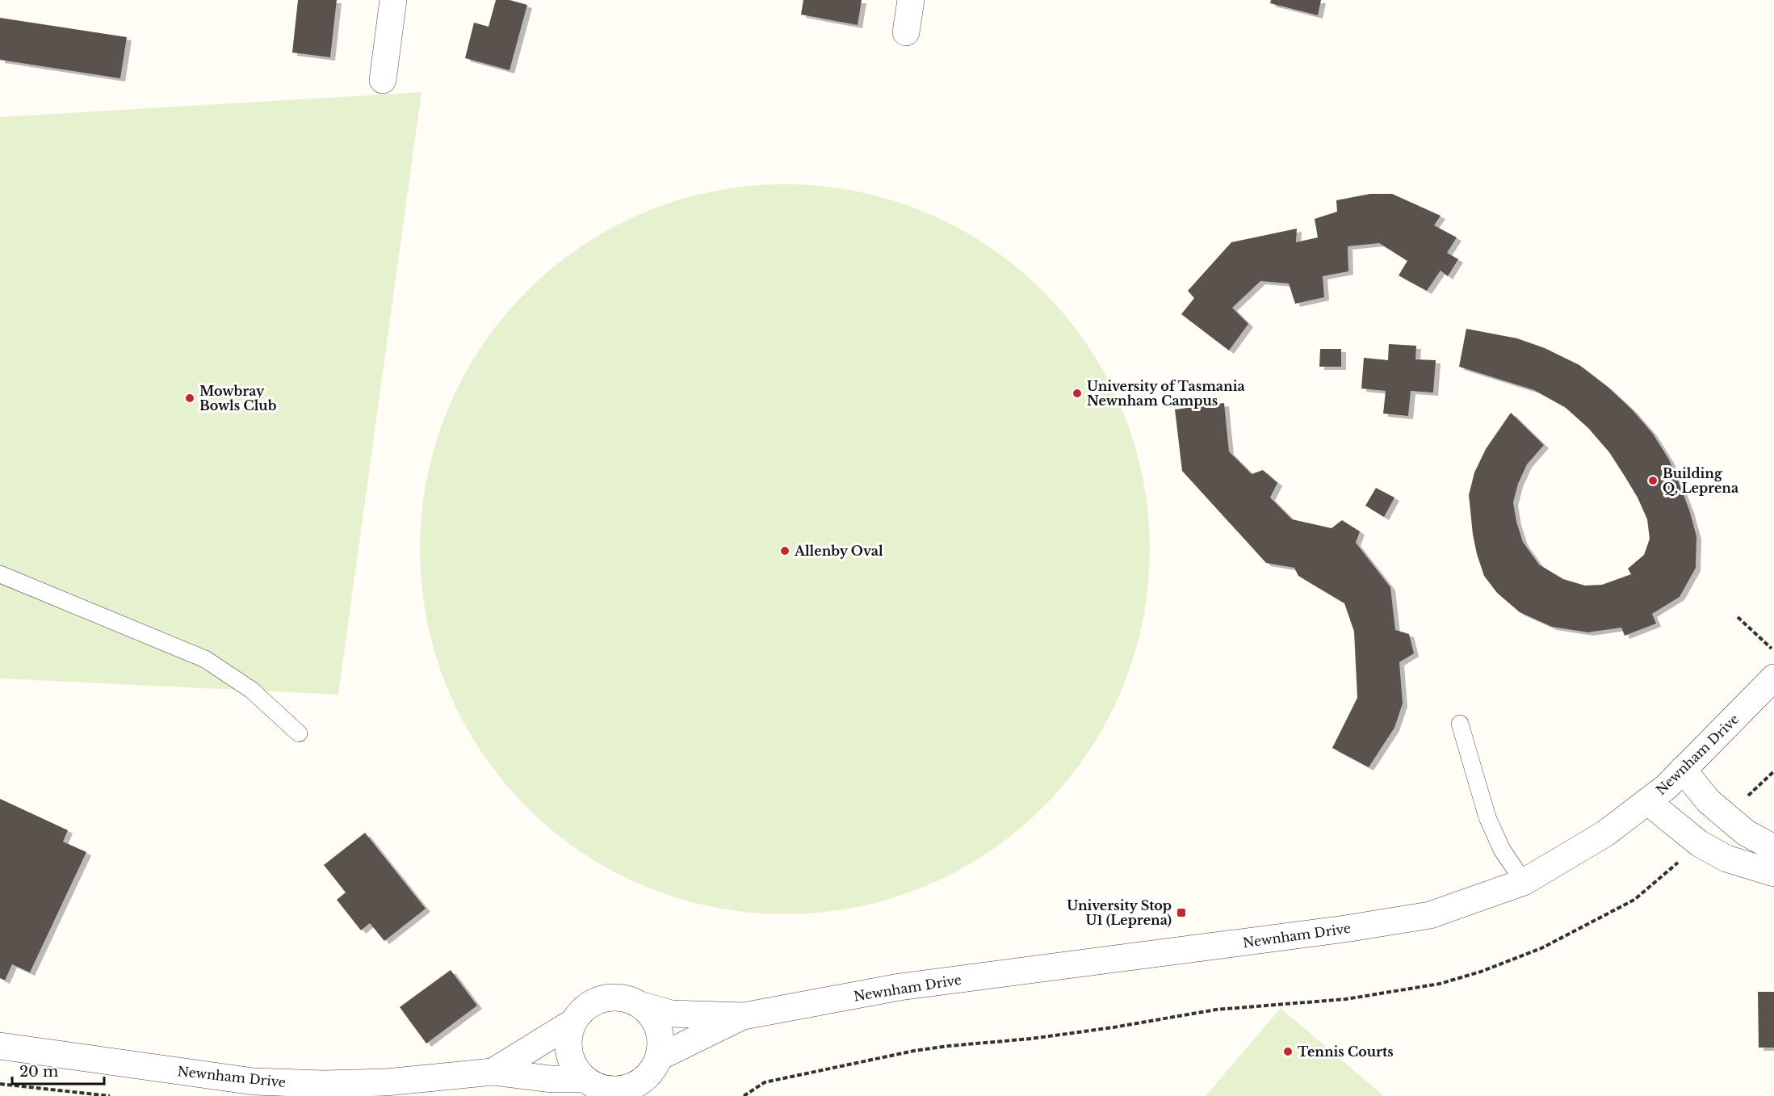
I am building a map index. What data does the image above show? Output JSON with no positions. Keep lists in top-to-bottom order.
{
  "streets": {
    "street": ["Newnham Drive"]
  },
  "places": {
    "other": [
      "University of Tasmania Newnham Campus",
      "Mowbray Bowls Club",
      "Building Q, Leprena",
      "Allenby Oval",
      "Tennis Courts"
    ],
    "transit": ["University Stop U1 (Leprena)"]
  },
  "scale_bar": "20 m"
}
